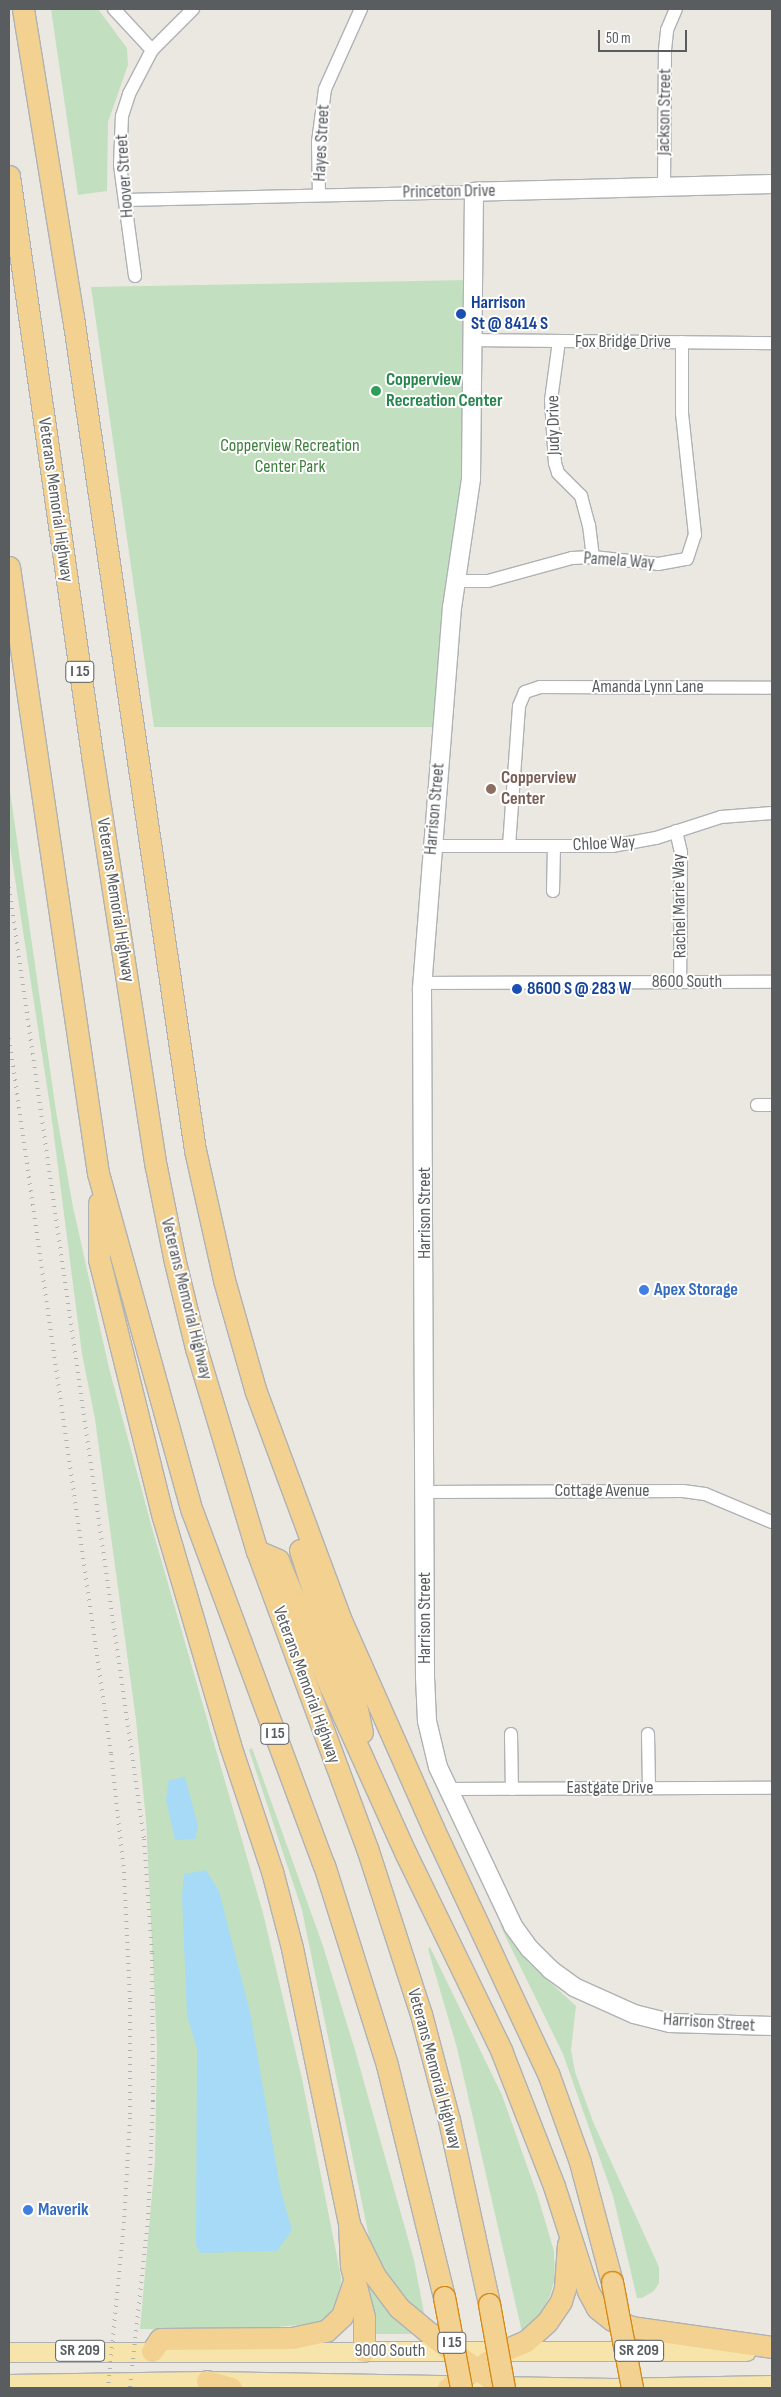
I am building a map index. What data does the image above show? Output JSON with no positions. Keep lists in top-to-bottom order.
{
  "streets": {
    "highway": ["Veterans Memorial Highway", "I 15"],
    "main road": ["SR 209", "9000 South"],
    "street": [
      "Jackson Street",
      "Hayes Street",
      "Hoover Street",
      "Princeton Drive",
      "Fox Bridge Drive",
      "Judy Drive",
      "Pamela Way",
      "Amanda Lynn Lane",
      "Harrison Street",
      "Chloe Way",
      "Rachel Marie Way",
      "8600 South",
      "Cottage Avenue",
      "Eastgate Drive"
    ]
  },
  "crossings": [
    ["Jackson Street", "Princeton Drive"],
    ["Hayes Street", "Princeton Drive"],
    ["Hoover Street", "Princeton Drive"],
    ["Princeton Drive", "Harrison Street"],
    ["Fox Bridge Drive", "Judy Drive"],
    ["Fox Bridge Drive", "Pamela Way"],
    ["Fox Bridge Drive", "Harrison Street"],
    ["Judy Drive", "Pamela Way"],
    ["Veterans Memorial Highway", "9000 South"],
    ["Pamela Way", "Harrison Street"],
    ["I 15", "9000 South"],
    ["Amanda Lynn Lane", "Chloe Way"],
    ["Harrison Street", "Chloe Way"],
    ["Harrison Street", "8600 South"],
    ["Harrison Street", "Cottage Avenue"],
    ["Harrison Street", "Eastgate Drive"],
    ["Chloe Way", "Rachel Marie Way"],
    ["Rachel Marie Way", "8600 South"]
  ],
  "parks": ["Copperview Recreation Center Park"],
  "places": [
    "Harrison St @ 8414 S",
    "Copperview Recreation Center",
    "Copperview Center",
    "8600 S @ 283 W",
    "Apex Storage",
    "Maverik"
  ],
  "scale_bar": "50 m"
}
